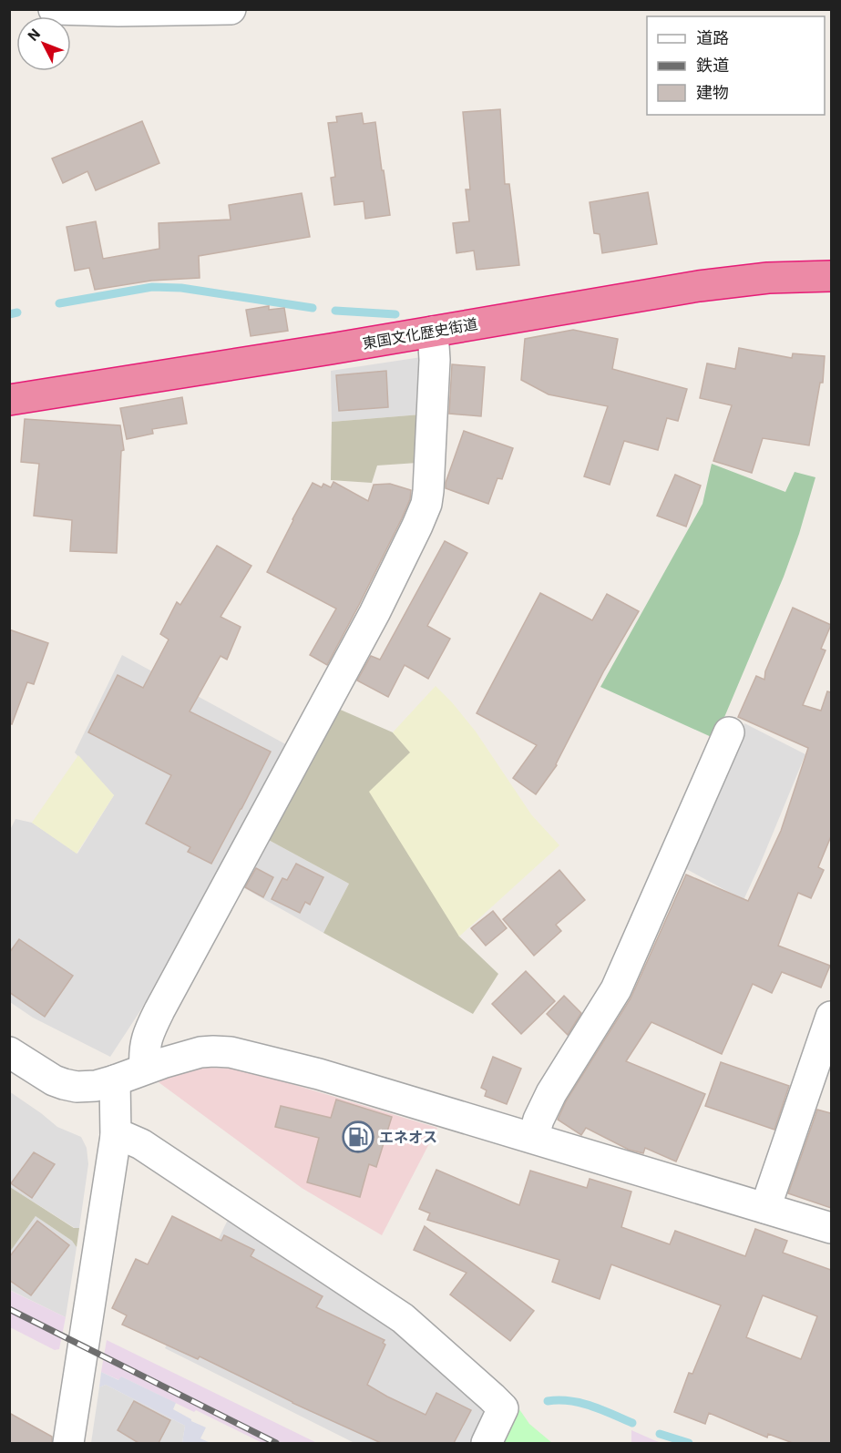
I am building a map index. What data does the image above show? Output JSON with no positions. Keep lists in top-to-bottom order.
{
  "streets": {
    "highway": ["東国文化歴史街道"]
  },
  "places": {
    "fuel station": ["エネオス"]
  },
  "legend": ["道路", "鉄道", "建物"],
  "north": "top left"
}
